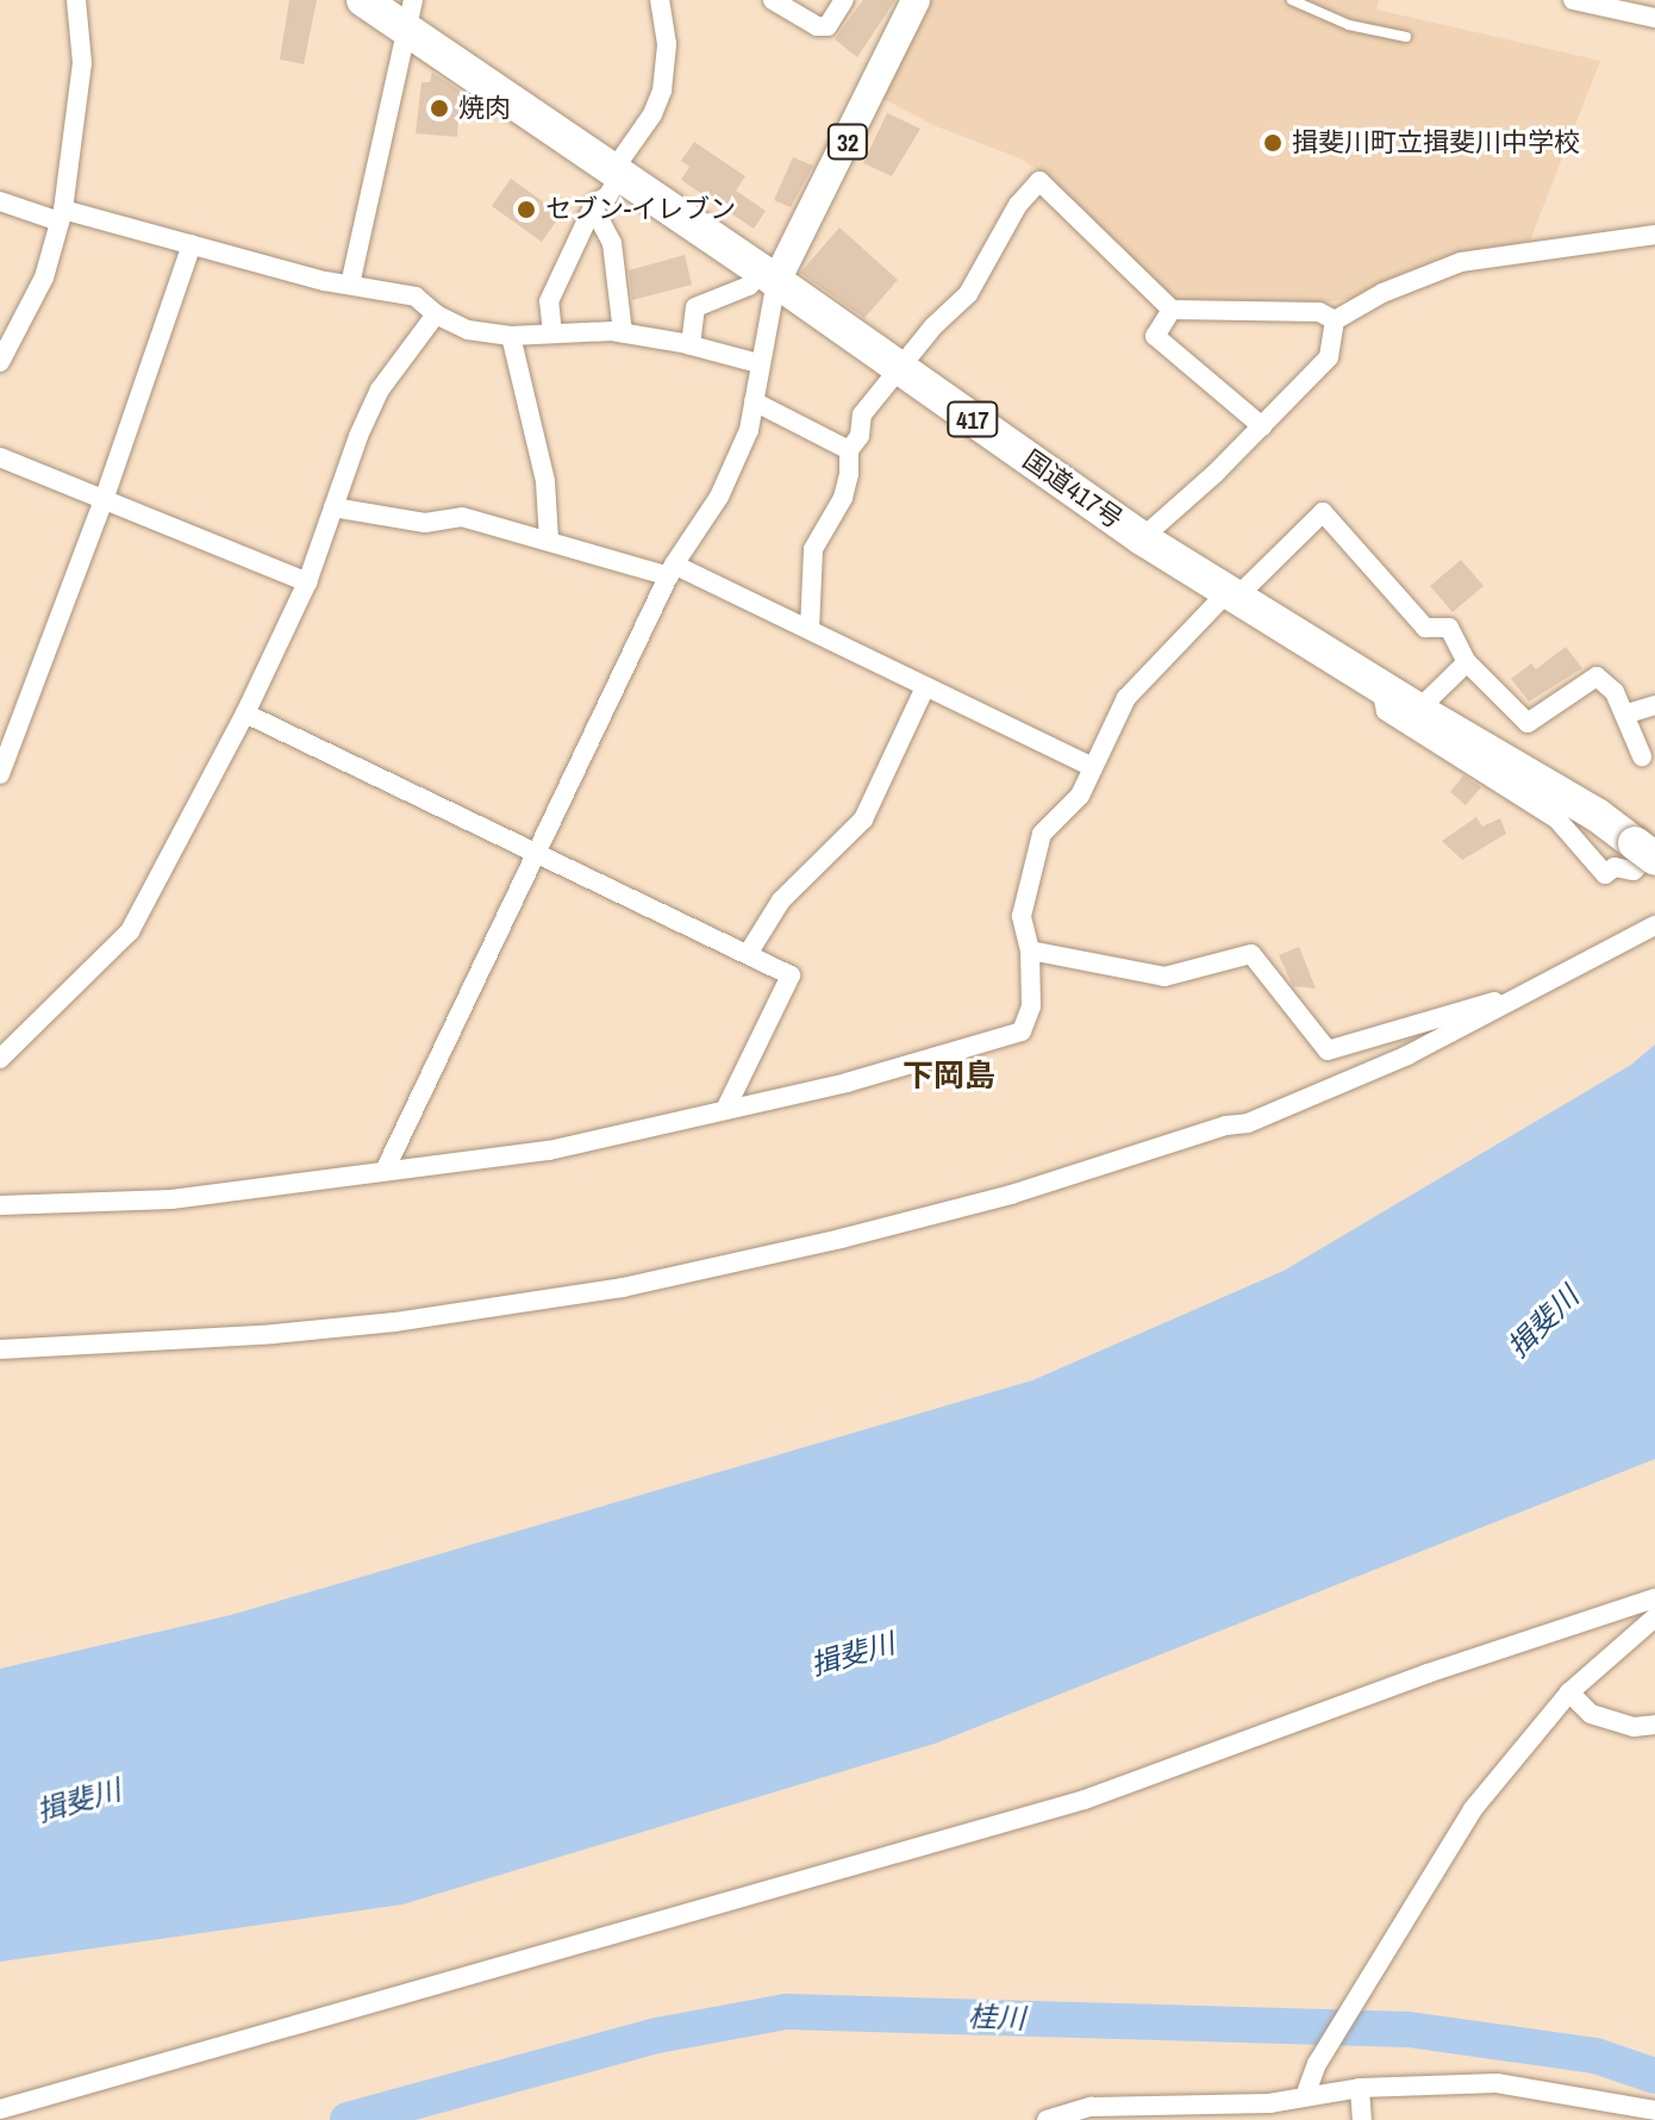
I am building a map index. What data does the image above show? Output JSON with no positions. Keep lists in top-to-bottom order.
{
  "streets": {
    "highway": ["417", "国道417号"],
    "main road": ["32"]
  },
  "crossings": [
    ["32", "国道417号"]
  ],
  "districts": ["下岡島"],
  "water": ["揖斐川", "桂川"],
  "places": ["焼肉", "揖斐川町立揖斐川中学校", "セブン-イレブン"]
}
